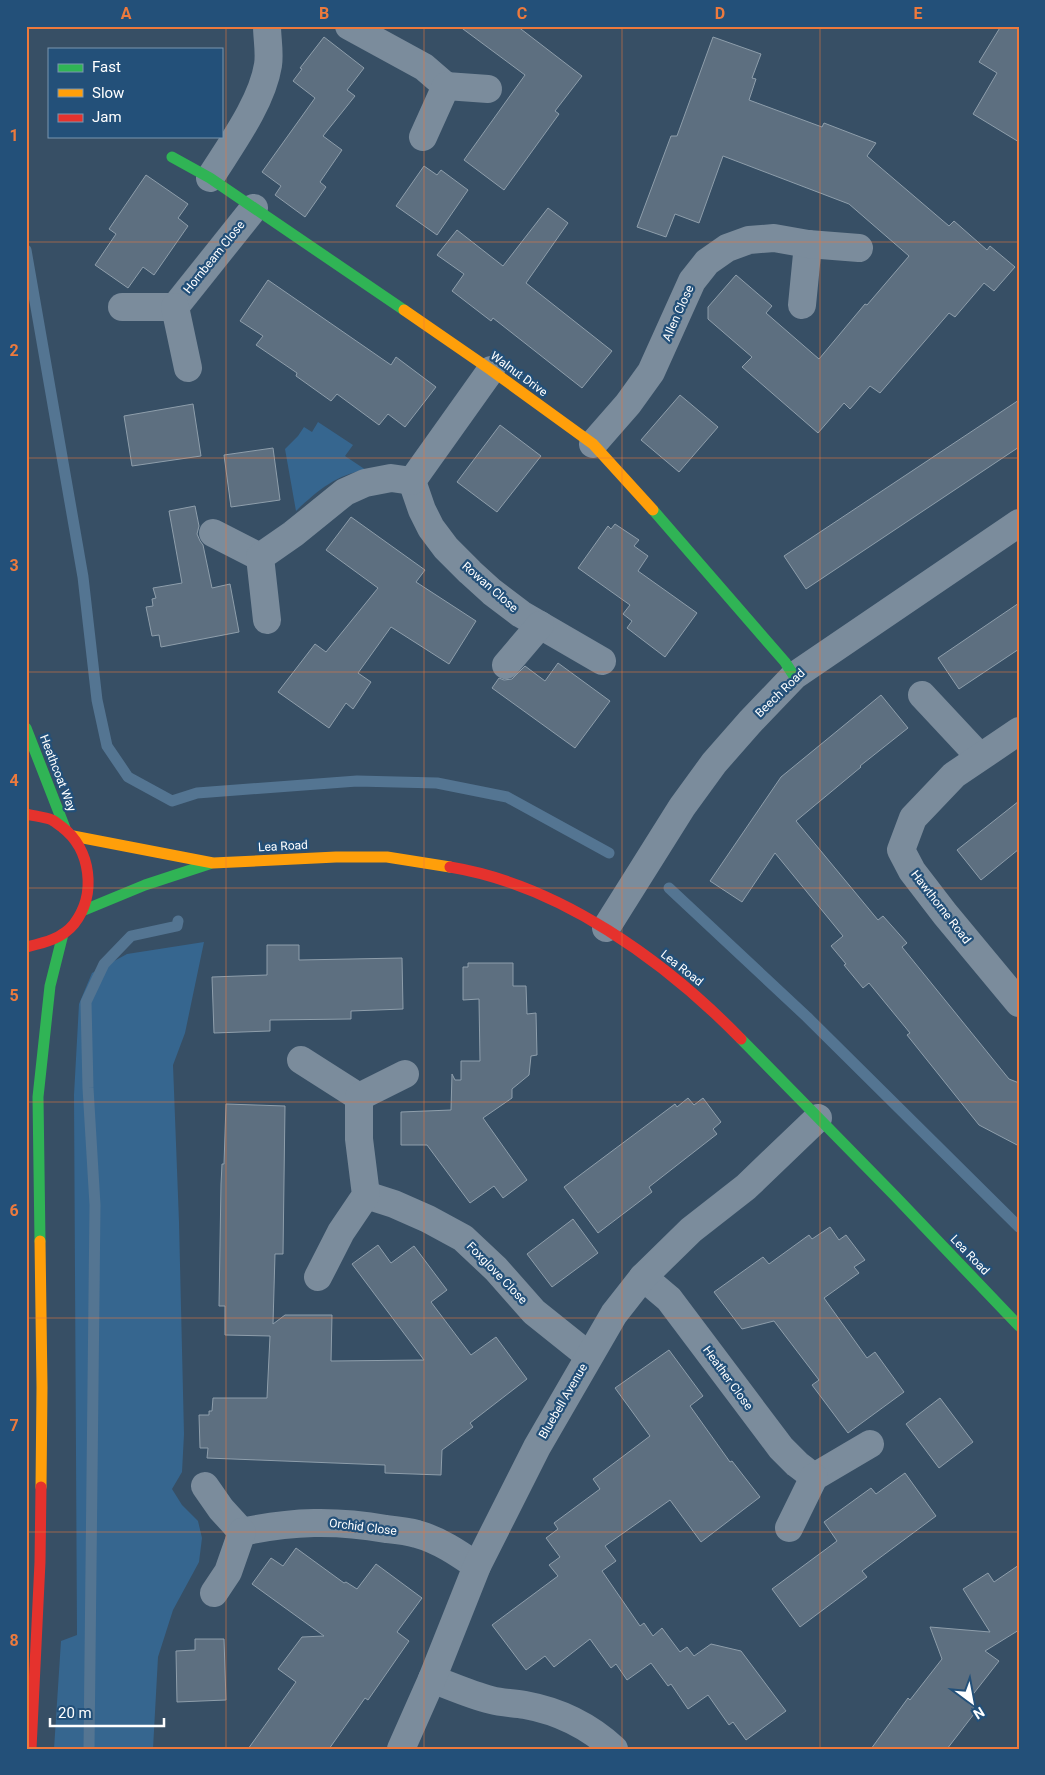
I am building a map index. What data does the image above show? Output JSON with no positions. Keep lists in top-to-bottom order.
{
  "streets": {
    "street": [
      "Hornbeam Close",
      "Allen Close",
      "Walnut Drive",
      "Rowan Close",
      "Beech Road",
      "Heathcoat Way",
      "Lea Road",
      "Hawthorne Road",
      "Foxglove Close",
      "Heather Close",
      "Bluebell Avenue",
      "Orchid Close"
    ]
  },
  "crossings": [
    ["Hornbeam Close", "Walnut Drive"],
    ["Allen Close", "Walnut Drive"],
    ["Walnut Drive", "Beech Road"],
    ["Beech Road", "Lea Road"],
    ["Heathcoat Way", "Lea Road"],
    ["Lea Road", "Bluebell Avenue"],
    ["Foxglove Close", "Bluebell Avenue"],
    ["Heather Close", "Bluebell Avenue"],
    ["Bluebell Avenue", "Orchid Close"]
  ],
  "legend": ["Fast", "Slow", "Jam"],
  "scale_bar": "20 m",
  "north": "bottom right",
  "grid": {
    "columns": [
      "A",
      "B",
      "C",
      "D",
      "E"
    ],
    "rows": [
      "1",
      "2",
      "3",
      "4",
      "5",
      "6",
      "7",
      "8"
    ]
  }
}
